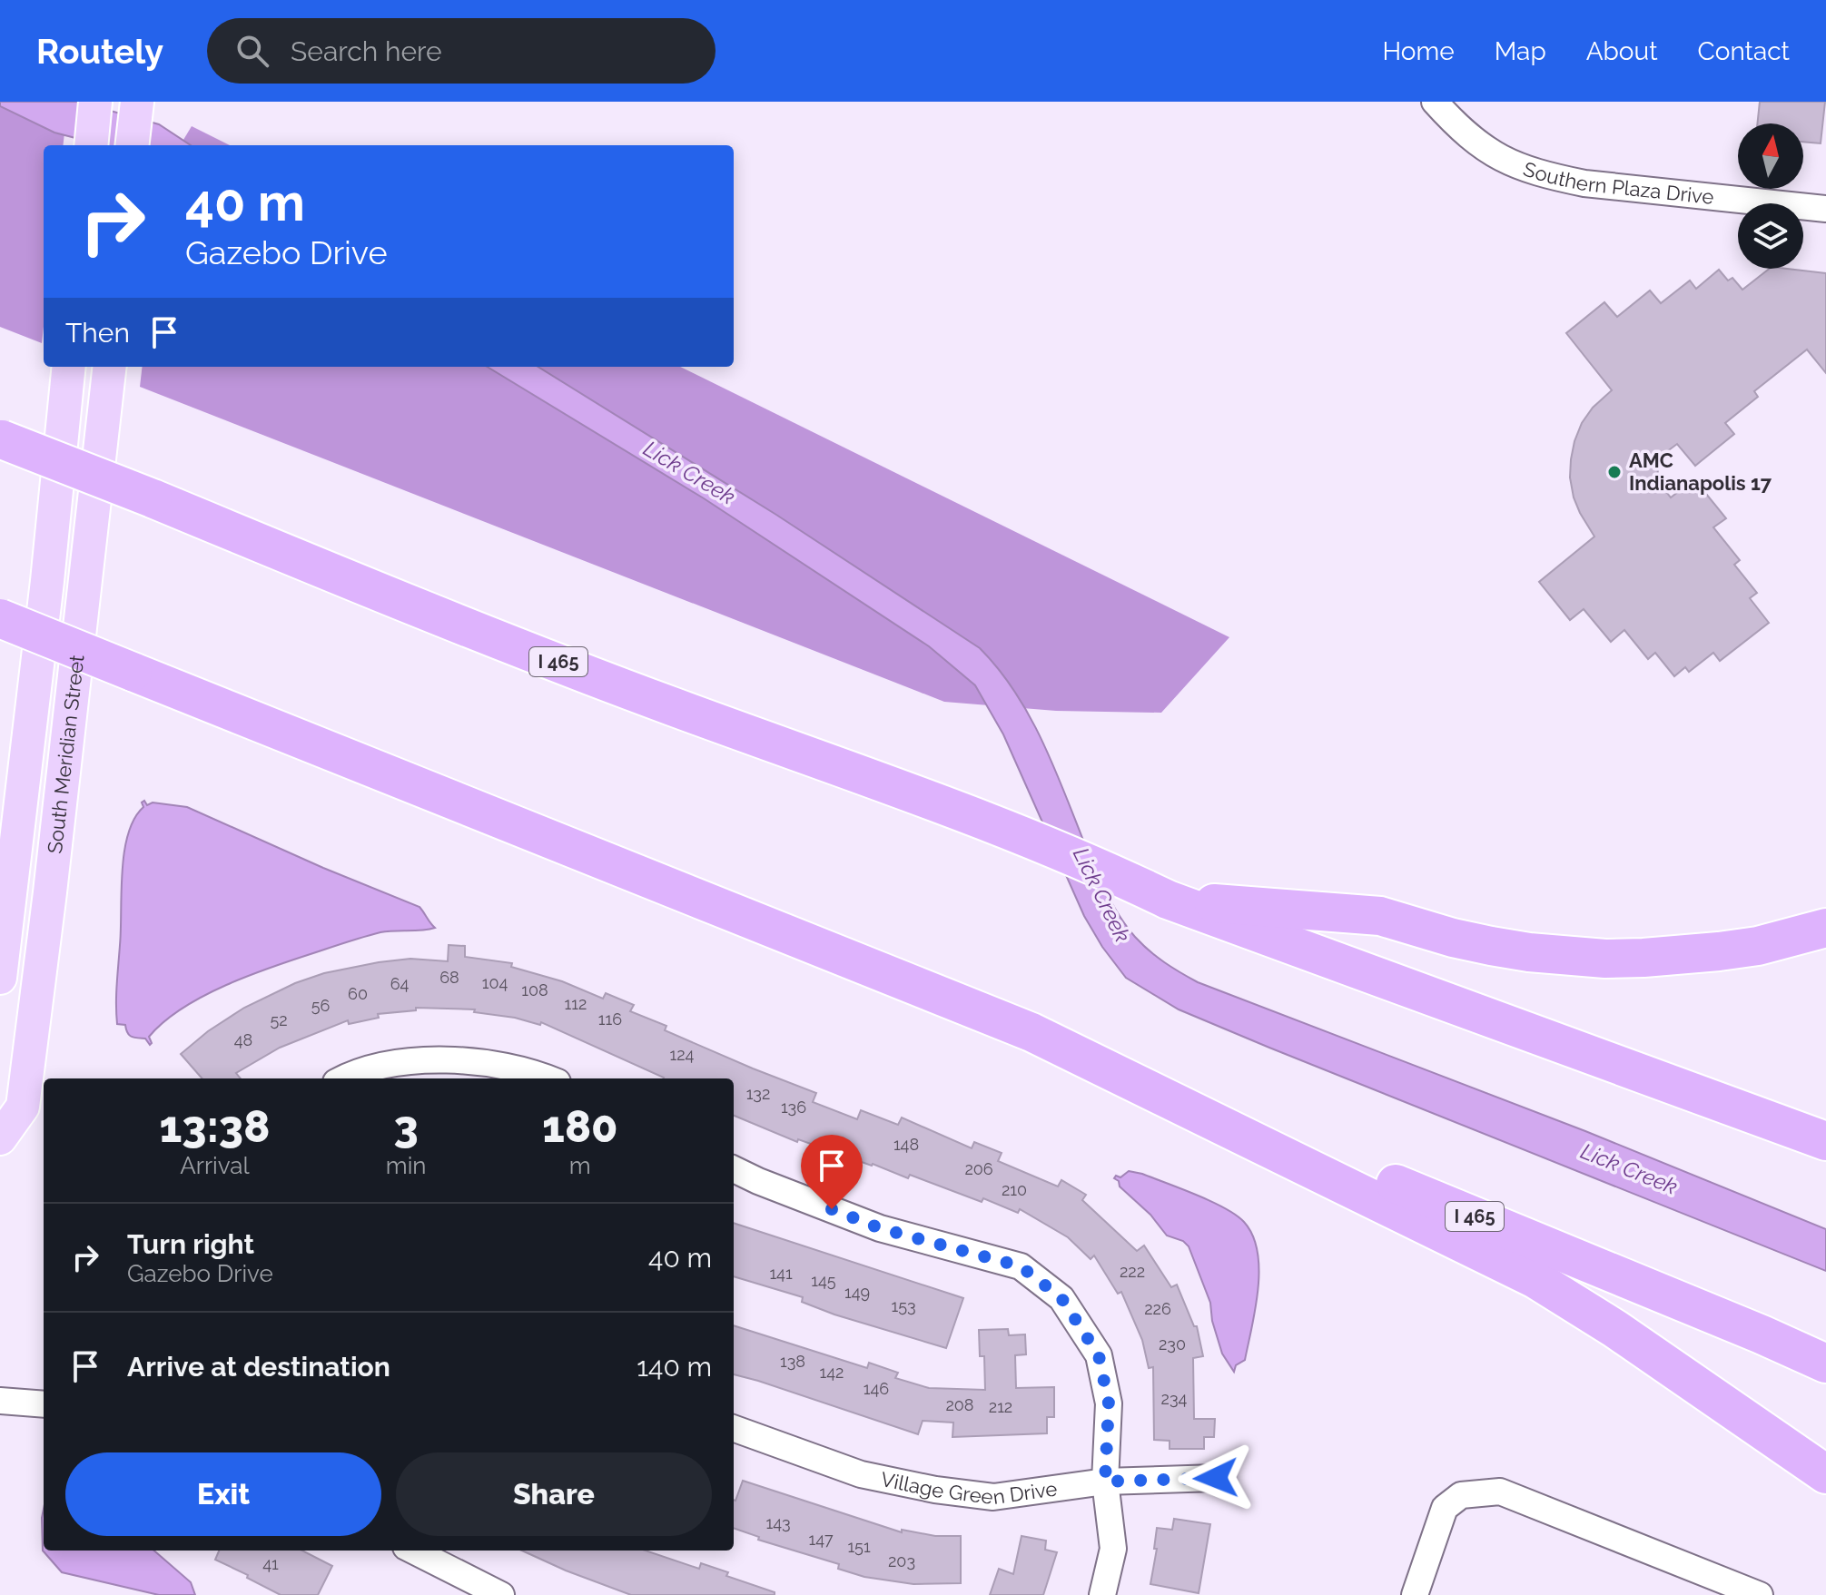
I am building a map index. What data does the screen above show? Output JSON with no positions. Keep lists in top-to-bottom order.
{
  "streets": {
    "highway": ["I 465"],
    "main road": ["South Meridian Street"],
    "street": ["Southern Plaza Drive", "Village Green Drive"]
  },
  "water": ["Lick Creek"],
  "places": ["AMC Indianapolis 17"],
  "house_numbers": [
    "68",
    "104",
    "64",
    "108",
    "60",
    "112",
    "56",
    "116",
    "52",
    "48",
    "124",
    "132",
    "136",
    "148",
    "206",
    "210",
    "222",
    "141",
    "145",
    "149",
    "153",
    "226",
    "230",
    "138",
    "142",
    "146",
    "234",
    "208",
    "212",
    "143",
    "147",
    "151",
    "203",
    "41"
  ],
  "north": "top",
  "page": {
    "header": "Routely",
    "search": "Search here",
    "nav": [
      "Home",
      "Map",
      "About",
      "Contact"
    ],
    "turn": ["40 m", "Gazebo Drive"],
    "then": "Then",
    "eta": [
      "13:38",
      "Arrival",
      "3",
      "min",
      "180",
      "m"
    ],
    "list": [
      {
        "name": "Turn right",
        "note": "Gazebo Drive",
        "value": "40 m"
      },
      {
        "name": "Arrive at destination",
        "value": "140 m"
      }
    ],
    "buttons": ["Exit", "Share"]
  }
}
